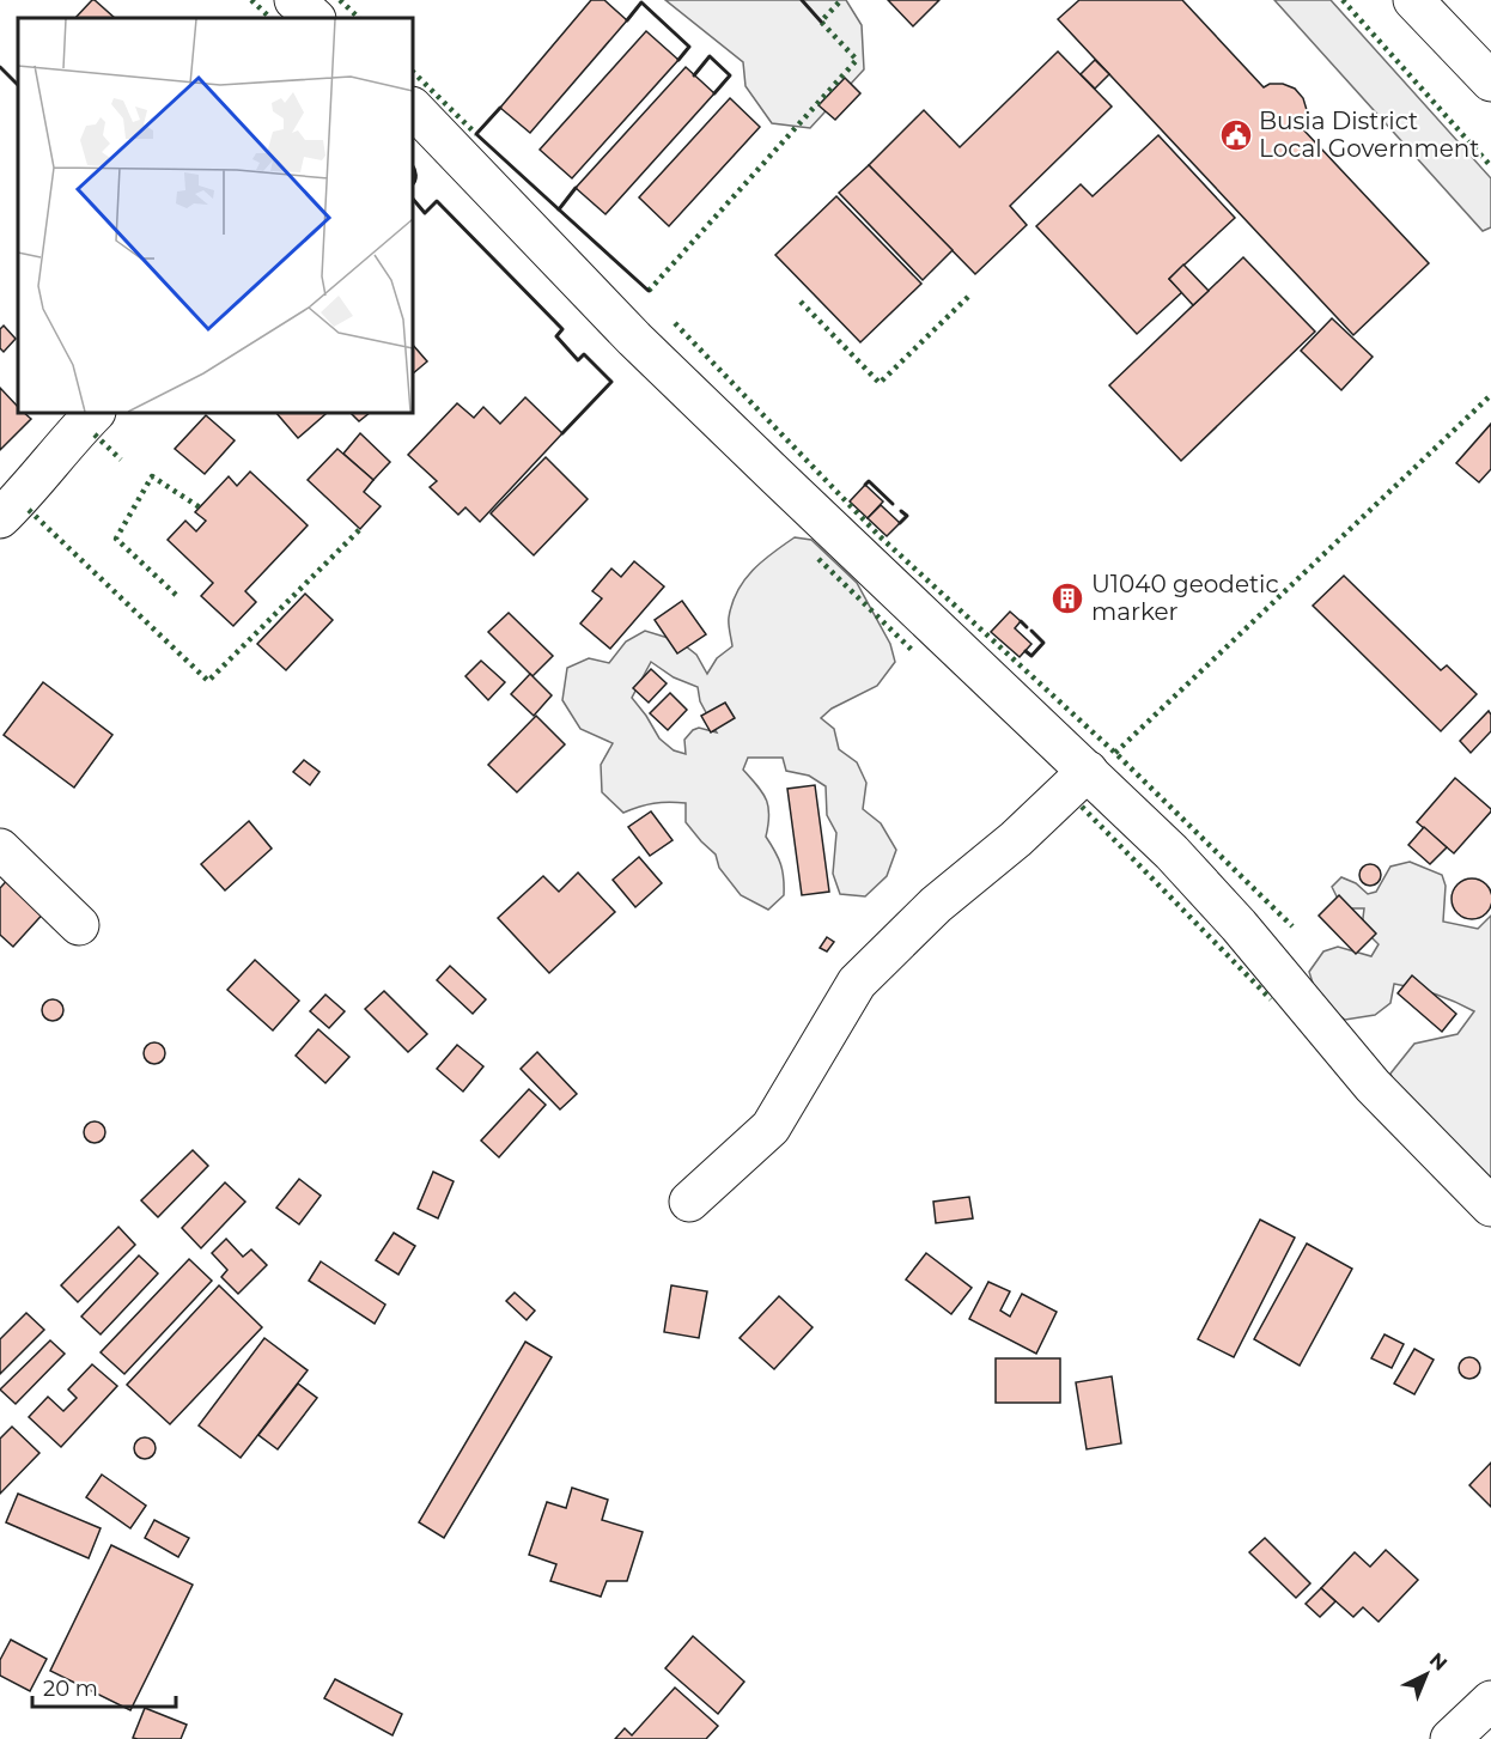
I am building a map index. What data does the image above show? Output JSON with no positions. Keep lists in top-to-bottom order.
{
  "places": {
    "public building": ["Busia District Local Government"],
    "building": ["U1040 geodetic marker"]
  },
  "scale_bar": "20 m",
  "north": "top right"
}
